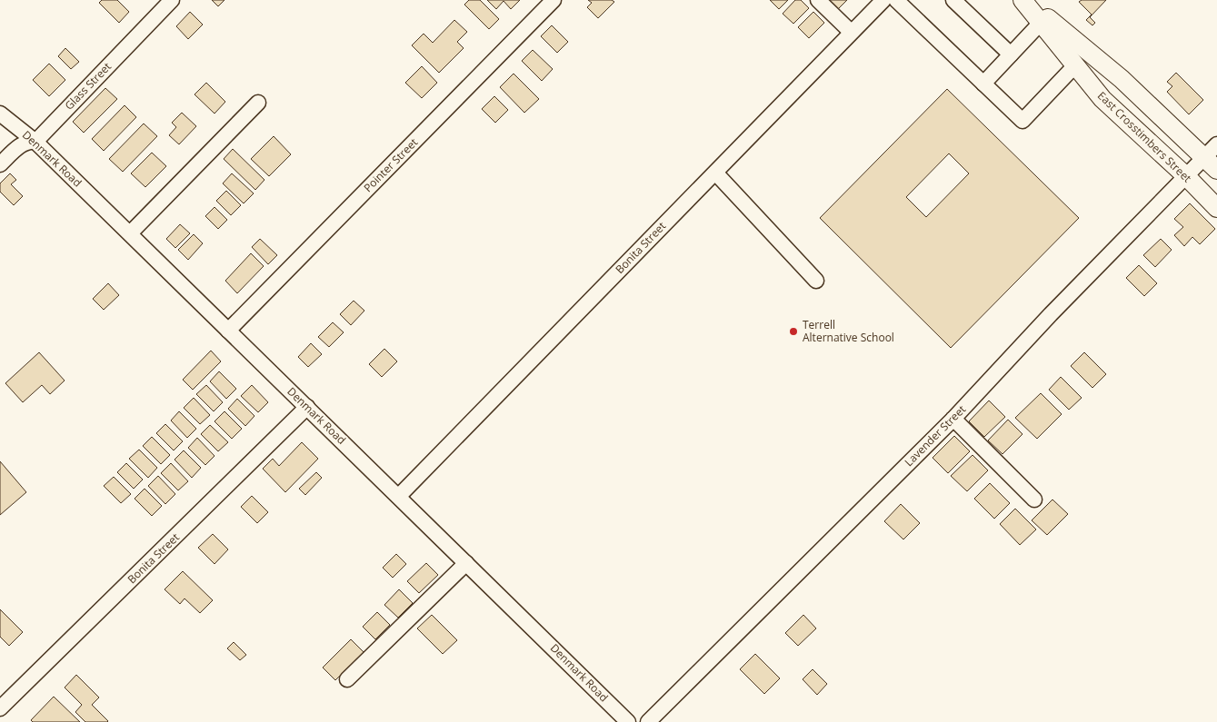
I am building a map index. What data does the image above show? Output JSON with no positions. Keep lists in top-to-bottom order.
{
  "streets": {
    "main road": ["East Crosstimbers Street"],
    "street": [
      "Glass Street",
      "Denmark Road",
      "Pointer Street",
      "Bonita Street",
      "Lavender Street"
    ]
  },
  "crossings": [
    ["Glass Street", "Denmark Road"],
    ["East Crosstimbers Street", "Lavender Street"],
    ["Denmark Road", "Pointer Street"],
    ["Denmark Road", "Bonita Street"]
  ],
  "places": ["Terrell Alternative School"]
}
